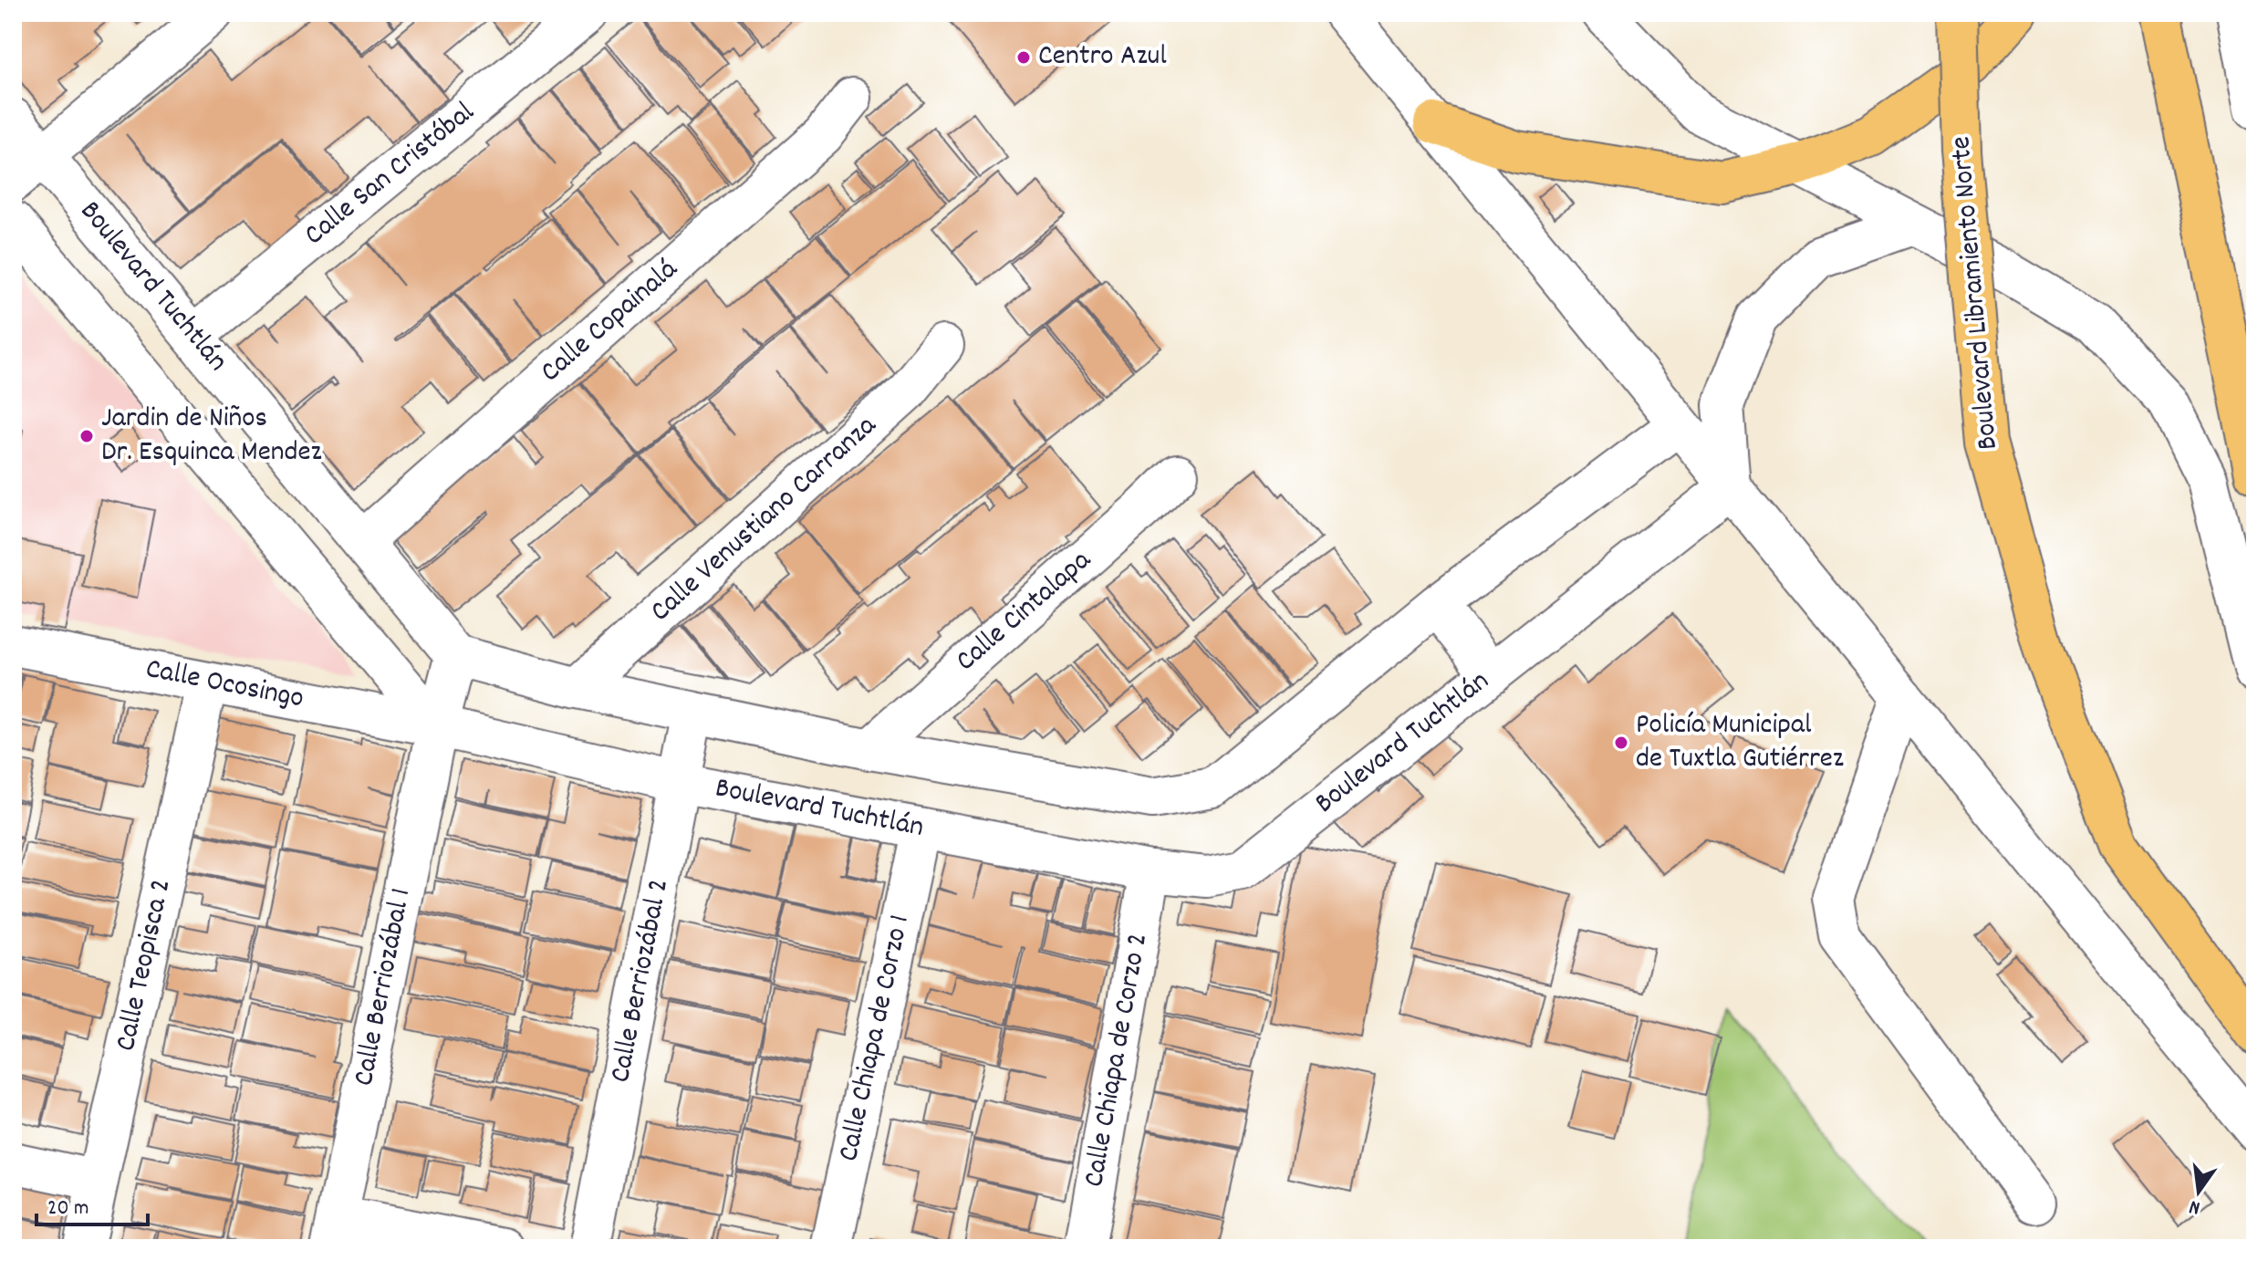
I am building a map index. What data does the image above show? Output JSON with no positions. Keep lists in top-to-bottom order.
{
  "streets": {
    "highway": ["Boulevard Libramiento Norte"],
    "street": [
      "Calle San Cristóbal",
      "Boulevard Tuchtlán",
      "Calle Copainalá",
      "Calle Venustiano Carranza",
      "Calle Cintalapa",
      "Calle Ocosingo",
      "Calle Teopisca 2",
      "Calle Berriozábal 2",
      "Calle Berriozábal 1",
      "Calle Chiapa de Corzo 1",
      "Calle Chiapa de Corzo 2"
    ]
  },
  "crossings": [
    ["Calle San Cristóbal", "Boulevard Tuchtlán"],
    ["Boulevard Tuchtlán", "Calle Copainalá"],
    ["Boulevard Tuchtlán", "Calle Ocosingo"],
    ["Boulevard Tuchtlán", "Calle Berriozábal 2"],
    ["Boulevard Tuchtlán", "Calle Berriozábal 1"],
    ["Boulevard Tuchtlán", "Calle Chiapa de Corzo 1"],
    ["Boulevard Tuchtlán", "Calle Chiapa de Corzo 2"],
    ["Calle Ocosingo", "Calle Teopisca 2"],
    ["Calle Ocosingo", "Calle Berriozábal 1"]
  ],
  "places": ["Centro Azul", "Jardin de Niños Dr. Esquinca Mendez", "Policía Municipal de Tuxtla Gutiérrez"],
  "scale_bar": "20 m",
  "north": "bottom"
}
